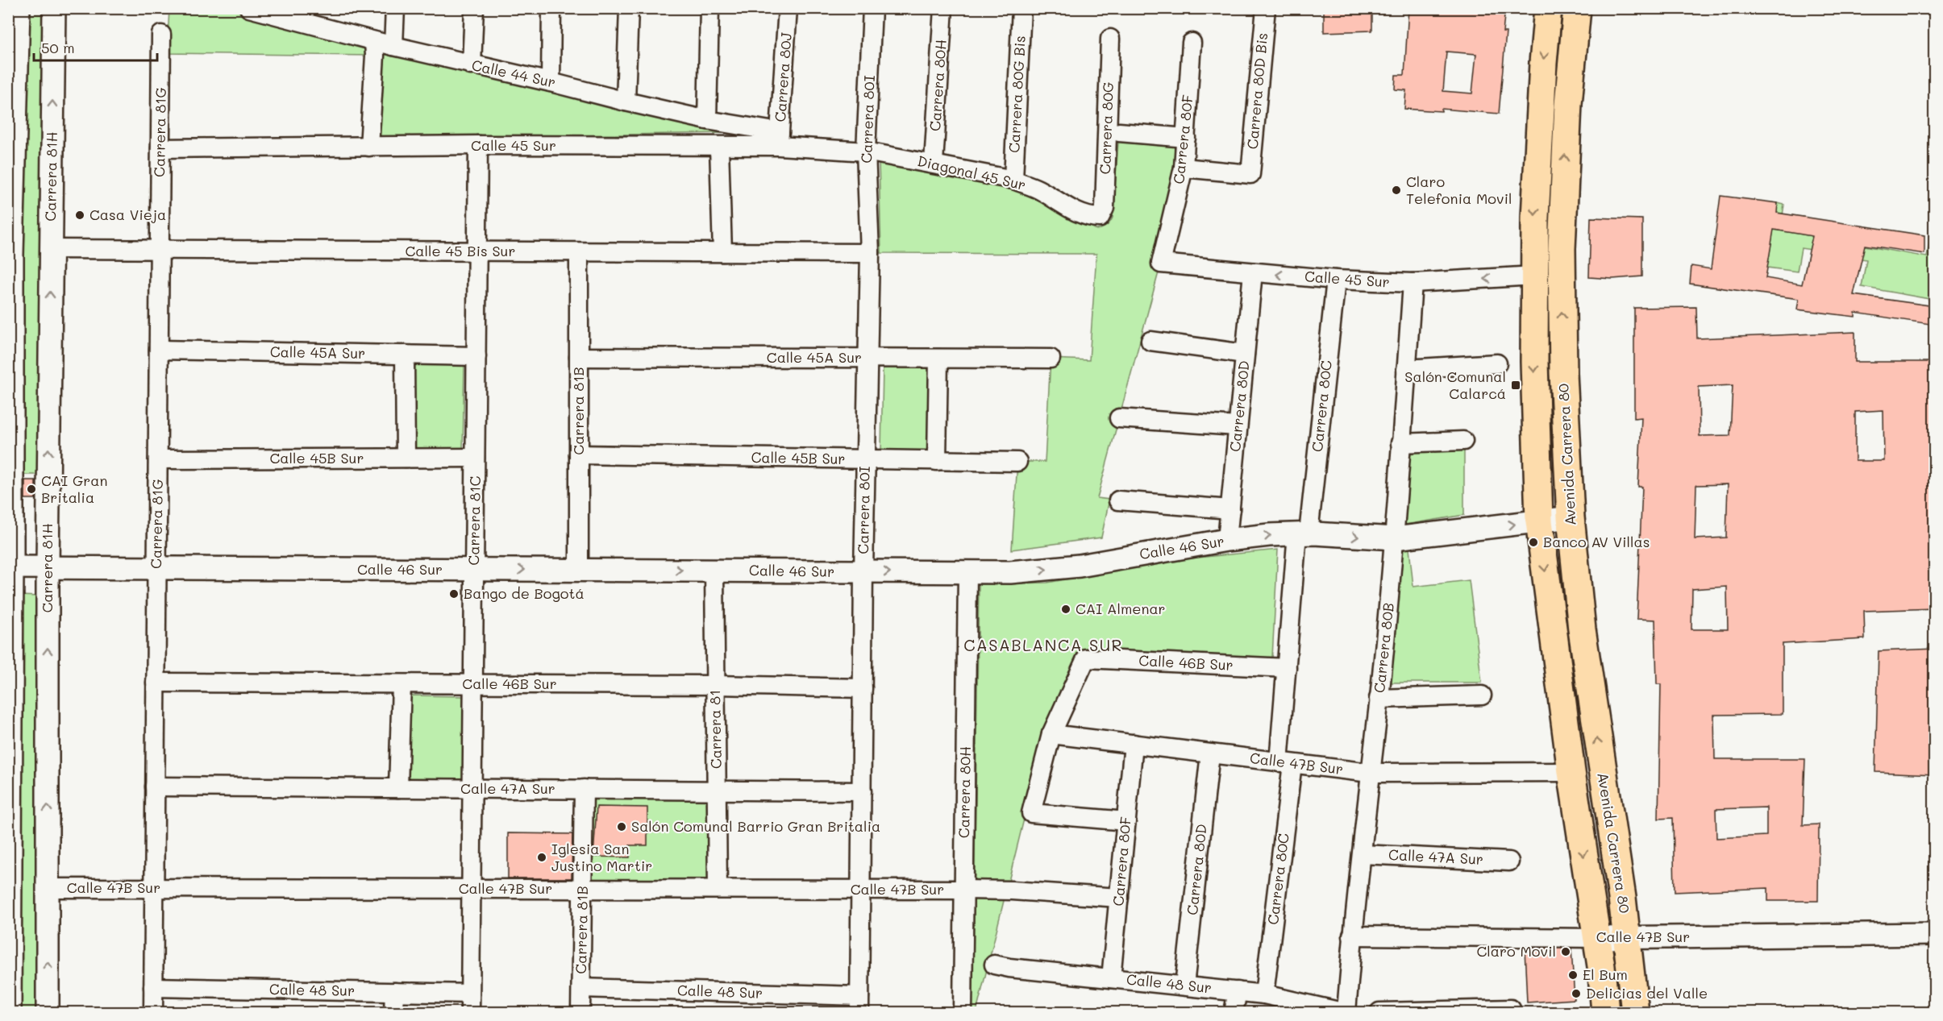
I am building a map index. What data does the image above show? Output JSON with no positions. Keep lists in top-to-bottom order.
{
  "streets": {
    "main road": ["Avenida Carrera 80"],
    "street": [
      "Calle 44 Sur",
      "Carrera 80J",
      "Carrera 80H",
      "Carrera 80D Bis",
      "Carrera 80G Bis",
      "Carrera 80I",
      "Carrera 80G",
      "Carrera 81G",
      "Carrera 80F",
      "Calle 45 Sur",
      "Diagonal 45 Sur",
      "Carrera 81H",
      "Calle 45 Bis Sur",
      "Calle 45A Sur",
      "Carrera 80D",
      "Carrera 80C",
      "Carrera 81B",
      "Calle 45B Sur",
      "Carrera 81C",
      "Calle 46 Sur",
      "Carrera 80B",
      "Calle 46B Sur",
      "Carrera 81",
      "Calle 47B Sur",
      "Calle 47A Sur",
      "Calle 48 Sur"
    ]
  },
  "crossings": [
    ["Calle 44 Sur", "Carrera 80J"],
    ["Calle 44 Sur", "Calle 45 Sur"],
    ["Carrera 80J", "Calle 45 Sur"],
    ["Carrera 80H", "Diagonal 45 Sur"],
    ["Carrera 80H", "Calle 46 Sur"],
    ["Carrera 80H", "Calle 47B Sur"],
    ["Carrera 80D Bis", "Carrera 80F"],
    ["Carrera 80G Bis", "Diagonal 45 Sur"],
    ["Carrera 80I", "Calle 45 Sur"],
    ["Carrera 80I", "Diagonal 45 Sur"],
    ["Carrera 80I", "Calle 45 Bis Sur"],
    ["Carrera 80I", "Calle 45A Sur"],
    ["Carrera 80I", "Calle 45B Sur"],
    ["Carrera 80I", "Calle 46 Sur"],
    ["Carrera 80I", "Calle 46B Sur"],
    ["Carrera 80I", "Calle 47B Sur"],
    ["Carrera 80I", "Calle 47A Sur"],
    ["Carrera 80I", "Calle 48 Sur"],
    ["Carrera 80G", "Diagonal 45 Sur"],
    ["Carrera 81G", "Calle 45 Sur"],
    ["Carrera 81G", "Calle 45 Bis Sur"],
    ["Carrera 81G", "Calle 45A Sur"],
    ["Carrera 81G", "Calle 45B Sur"],
    ["Carrera 81G", "Calle 46 Sur"],
    ["Carrera 81G", "Calle 46B Sur"],
    ["Carrera 81G", "Calle 47B Sur"],
    ["Carrera 81G", "Calle 47A Sur"],
    ["Carrera 81G", "Calle 48 Sur"],
    ["Carrera 80F", "Calle 45 Sur"],
    ["Carrera 80F", "Calle 47B Sur"],
    ["Carrera 80F", "Calle 48 Sur"],
    ["Calle 45 Sur", "Diagonal 45 Sur"],
    ["Calle 45 Sur", "Carrera 80D"],
    ["Calle 45 Sur", "Carrera 80C"],
    ["Calle 45 Sur", "Avenida Carrera 80"],
    ["Calle 45 Sur", "Carrera 81C"],
    ["Calle 45 Sur", "Carrera 80B"],
    ["Carrera 81H", "Calle 45 Bis Sur"],
    ["Carrera 81H", "Calle 46 Sur"],
    ["Carrera 81H", "Calle 47B Sur"],
    ["Calle 45 Bis Sur", "Carrera 81B"],
    ["Calle 45 Bis Sur", "Carrera 81C"],
    ["Calle 45A Sur", "Carrera 81B"],
    ["Calle 45A Sur", "Carrera 81C"],
    ["Carrera 80D", "Calle 46 Sur"],
    ["Carrera 80D", "Calle 47B Sur"],
    ["Carrera 80D", "Calle 48 Sur"],
    ["Carrera 80C", "Calle 46 Sur"],
    ["Carrera 80C", "Calle 46B Sur"],
    ["Carrera 80C", "Calle 47B Sur"],
    ["Carrera 80C", "Calle 48 Sur"],
    ["Carrera 81B", "Calle 45B Sur"],
    ["Carrera 81B", "Calle 46 Sur"],
    ["Carrera 81B", "Calle 47B Sur"],
    ["Carrera 81B", "Calle 47A Sur"],
    ["Carrera 81B", "Calle 48 Sur"],
    ["Avenida Carrera 80", "Calle 46 Sur"],
    ["Avenida Carrera 80", "Calle 47B Sur"],
    ["Calle 45B Sur", "Carrera 81C"],
    ["Carrera 81C", "Calle 46 Sur"],
    ["Carrera 81C", "Calle 46B Sur"],
    ["Carrera 81C", "Calle 47B Sur"],
    ["Carrera 81C", "Calle 47A Sur"],
    ["Carrera 81C", "Calle 48 Sur"],
    ["Calle 46 Sur", "Carrera 80B"],
    ["Calle 46 Sur", "Carrera 81"],
    ["Carrera 80B", "Calle 47B Sur"],
    ["Carrera 80B", "Calle 47A Sur"],
    ["Carrera 80B", "Calle 48 Sur"],
    ["Calle 46B Sur", "Carrera 81"],
    ["Calle 46B Sur", "Calle 47B Sur"],
    ["Carrera 81", "Calle 47B Sur"],
    ["Carrera 81", "Calle 47A Sur"]
  ],
  "districts": ["CASABLANCA SUR"],
  "places": {
    "other": [
      "Claro Telefonia Movil",
      "Casa Vieja",
      "CAI Gran Britalia",
      "Banco AV Villas",
      "Bango de Bogotá",
      "CAI Almenar",
      "Salón Comunal Barrio Gran Britalia",
      "Iglesia San Justino Martir",
      "Claro Movil",
      "El Bum",
      "Delicias del Valle"
    ],
    "transit": ["Salón Comunal Calarcá"]
  },
  "scale_bar": "50 m"
}
